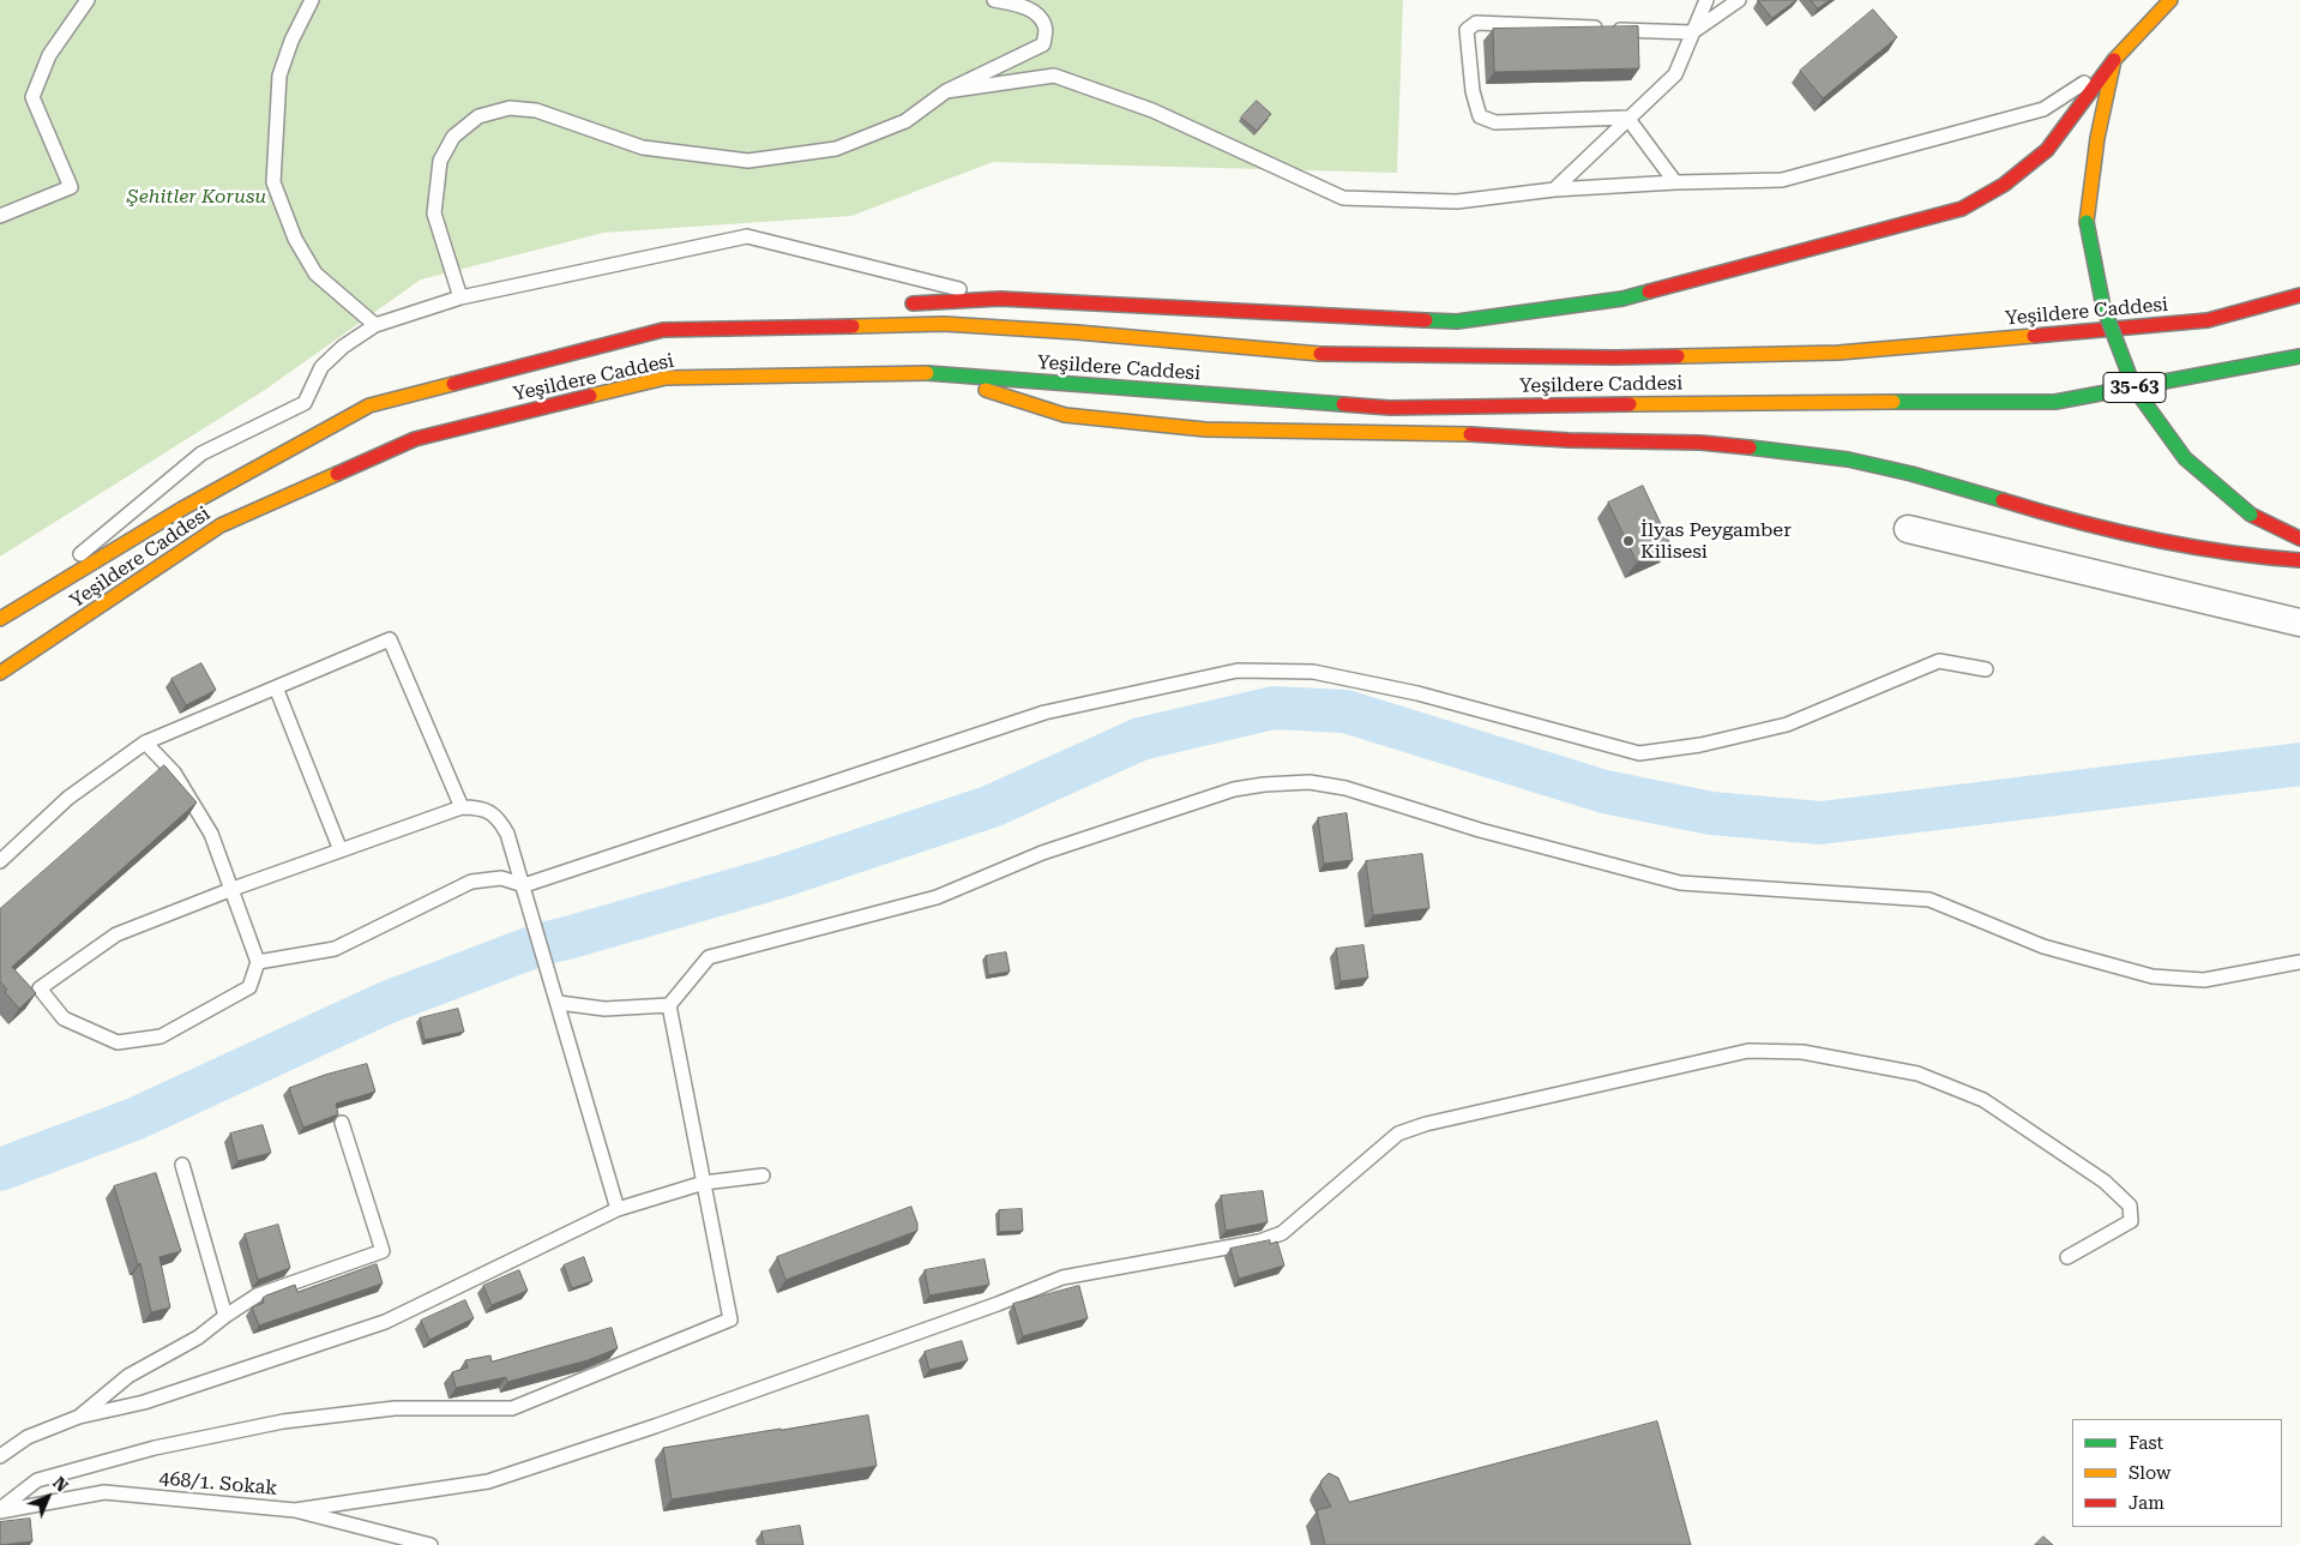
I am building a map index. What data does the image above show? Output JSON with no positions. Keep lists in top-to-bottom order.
{
  "streets": {
    "main road": ["Yeşildere Caddesi", "35-63"],
    "lane": ["468/1. Sokak"]
  },
  "parks": ["Şehitler Korusu"],
  "places": ["İlyas Peygamber Kilisesi"],
  "legend": ["Fast", "Slow", "Jam"],
  "north": "top right"
}
